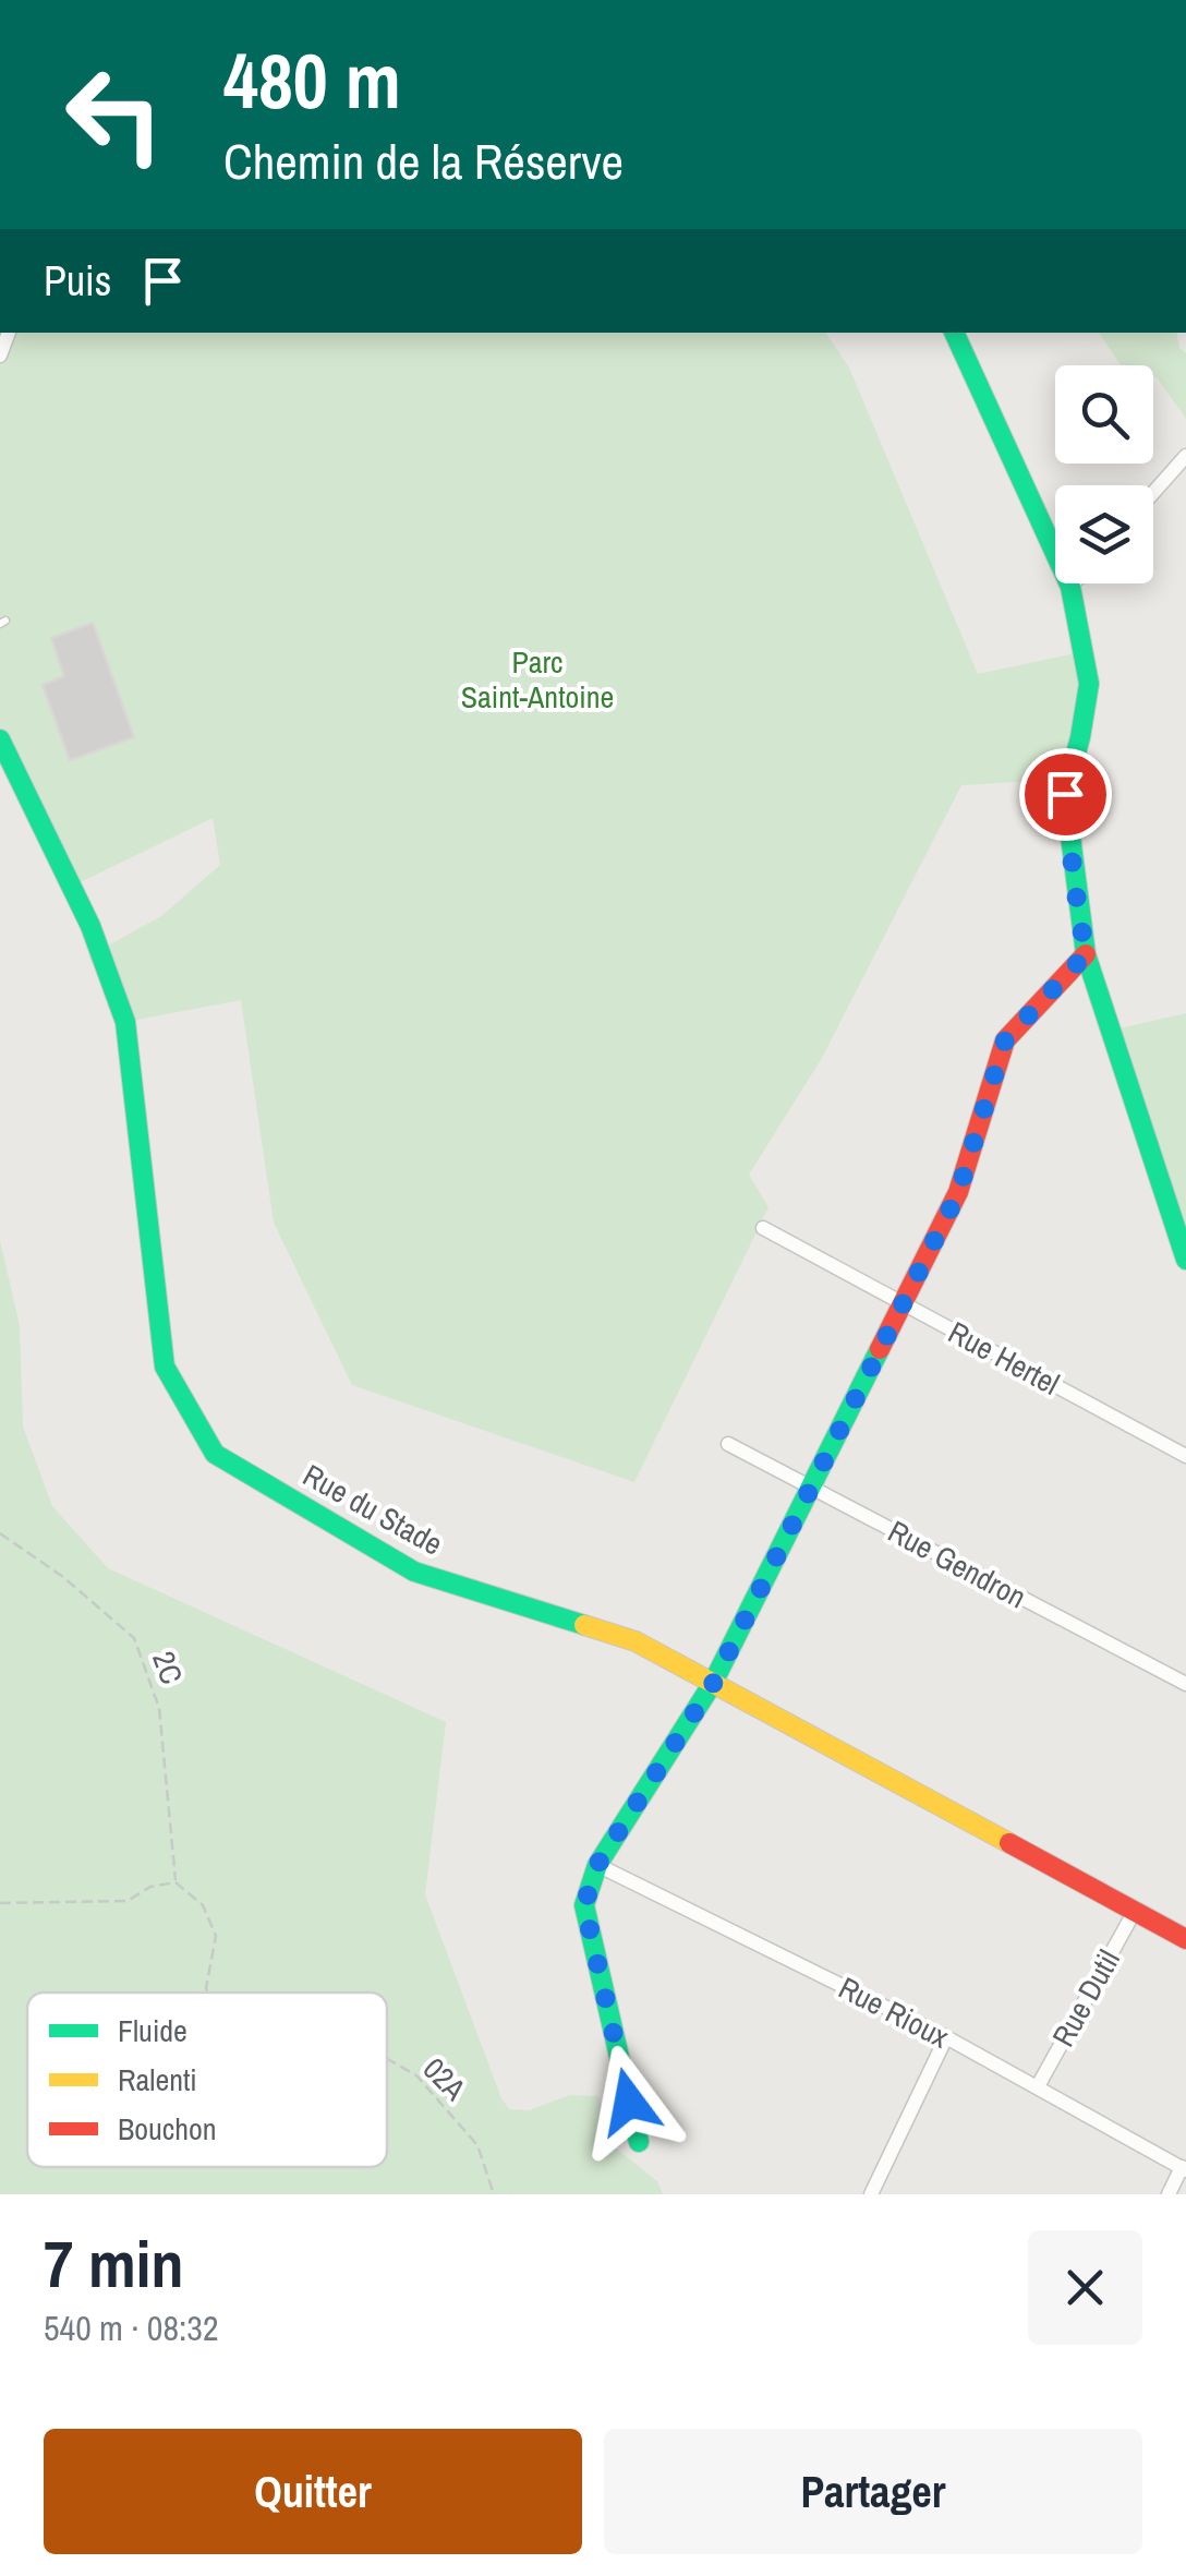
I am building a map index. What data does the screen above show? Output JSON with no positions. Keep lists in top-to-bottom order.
{
  "streets": {
    "street": [
      "Rue Hertel",
      "Rue du Stade",
      "Rue Gendron",
      "Rue Dutil",
      "Rue Rioux"
    ],
    "path": ["2C", "02A"]
  },
  "crossings": [
    ["Rue du Stade", "Rue Dutil"],
    ["2C", "02A"],
    ["Rue Dutil", "Rue Rioux"]
  ],
  "parks": ["Parc Saint-Antoine"],
  "legend": ["Fluide", "Ralenti", "Bouchon"],
  "page": {
    "turn": ["480 m", "Chemin de la Réserve"],
    "then": "Puis",
    "heading": ["7 min", "540 m · 08:32"],
    "buttons": ["Quitter", "Partager"]
  }
}
